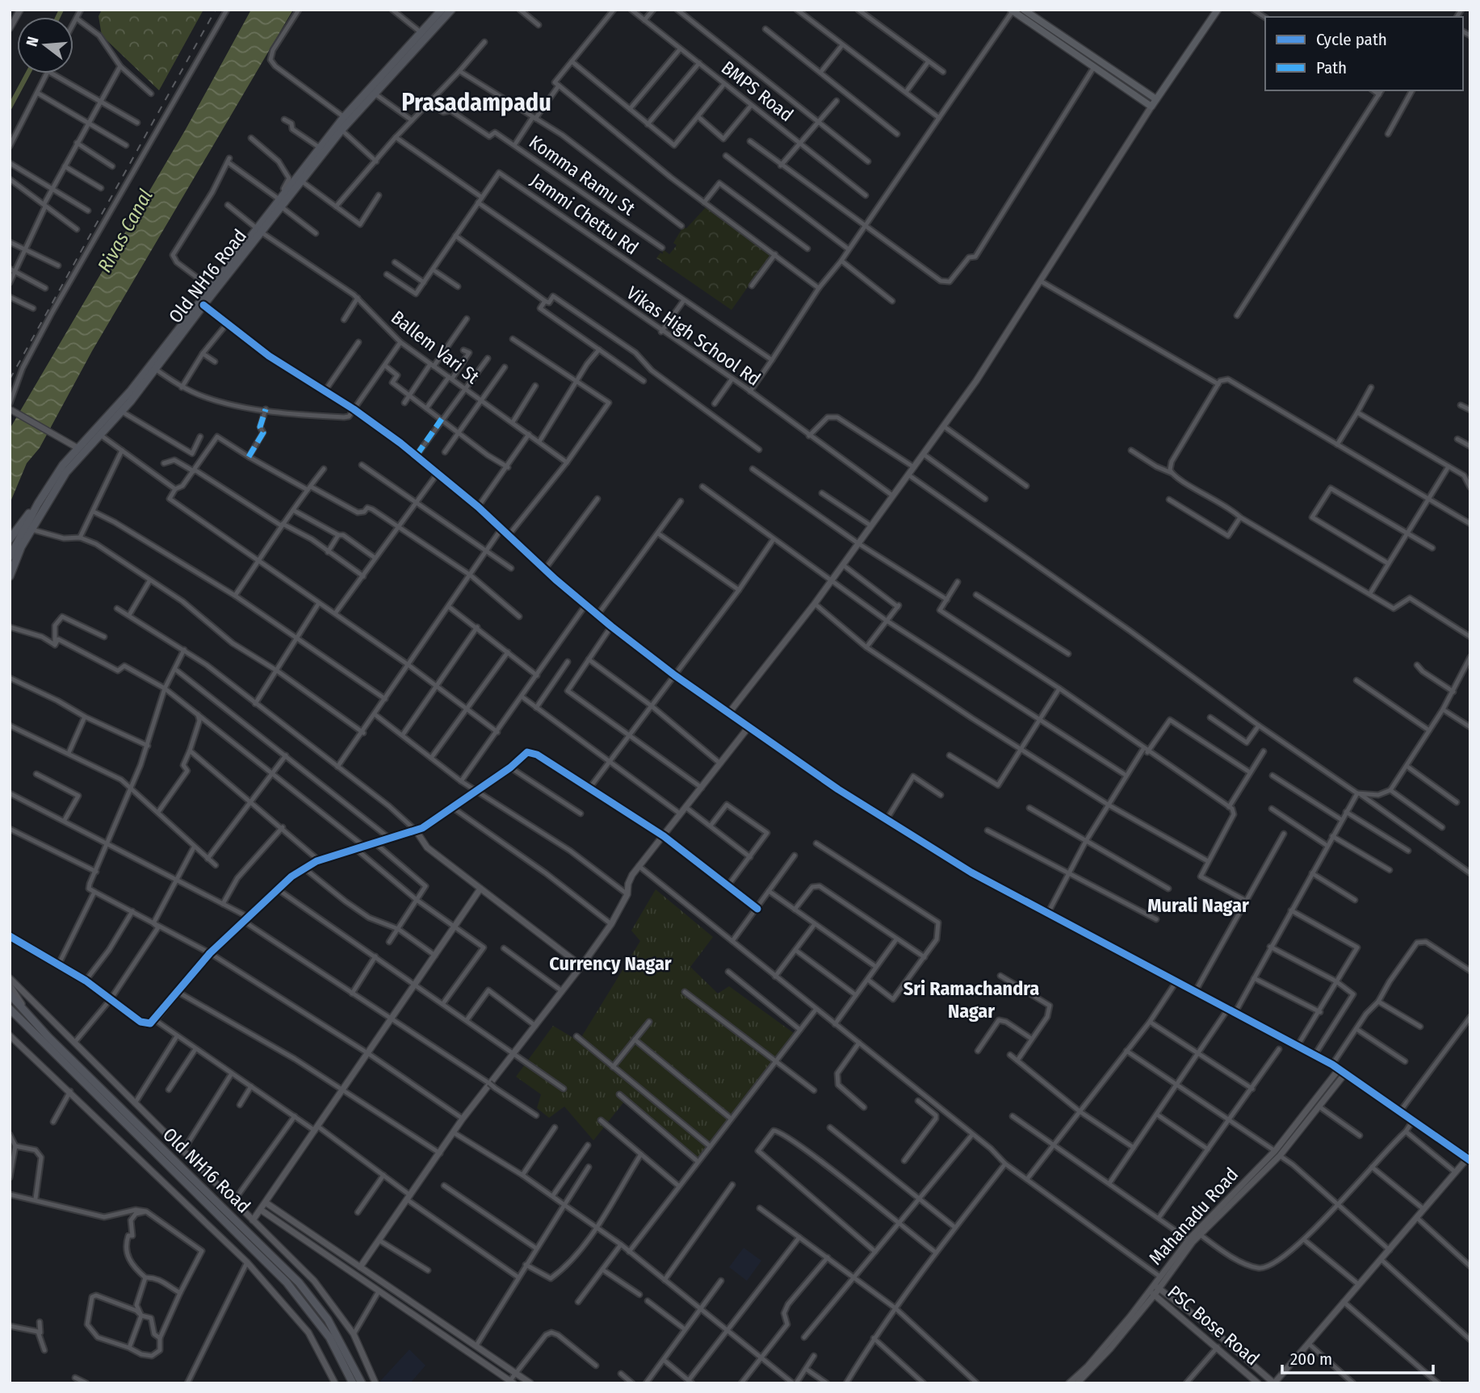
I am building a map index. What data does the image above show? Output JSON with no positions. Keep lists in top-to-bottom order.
{
  "streets": {
    "main road": ["Old NH16 Road"],
    "street": [
      "BMPS Road",
      "Komma Ramu St",
      "Jammi Chettu Rd",
      "Vikas High School Rd",
      "Ballem Vari St",
      "Mahanadu Road",
      "PSC Bose Road"
    ]
  },
  "crossings": [
    ["Jammi Chettu Rd", "Vikas High School Rd"],
    ["Old NH16 Road", "Ballem Vari St"],
    ["Mahanadu Road", "PSC Bose Road"]
  ],
  "districts": [
    "Prasadampadu",
    "Murali Nagar",
    "Currency Nagar",
    "Sri Ramachandra Nagar"
  ],
  "water": ["Rivas Canal"],
  "legend": ["Cycle path", "Path"],
  "scale_bar": "200 m",
  "north": "left"
}
